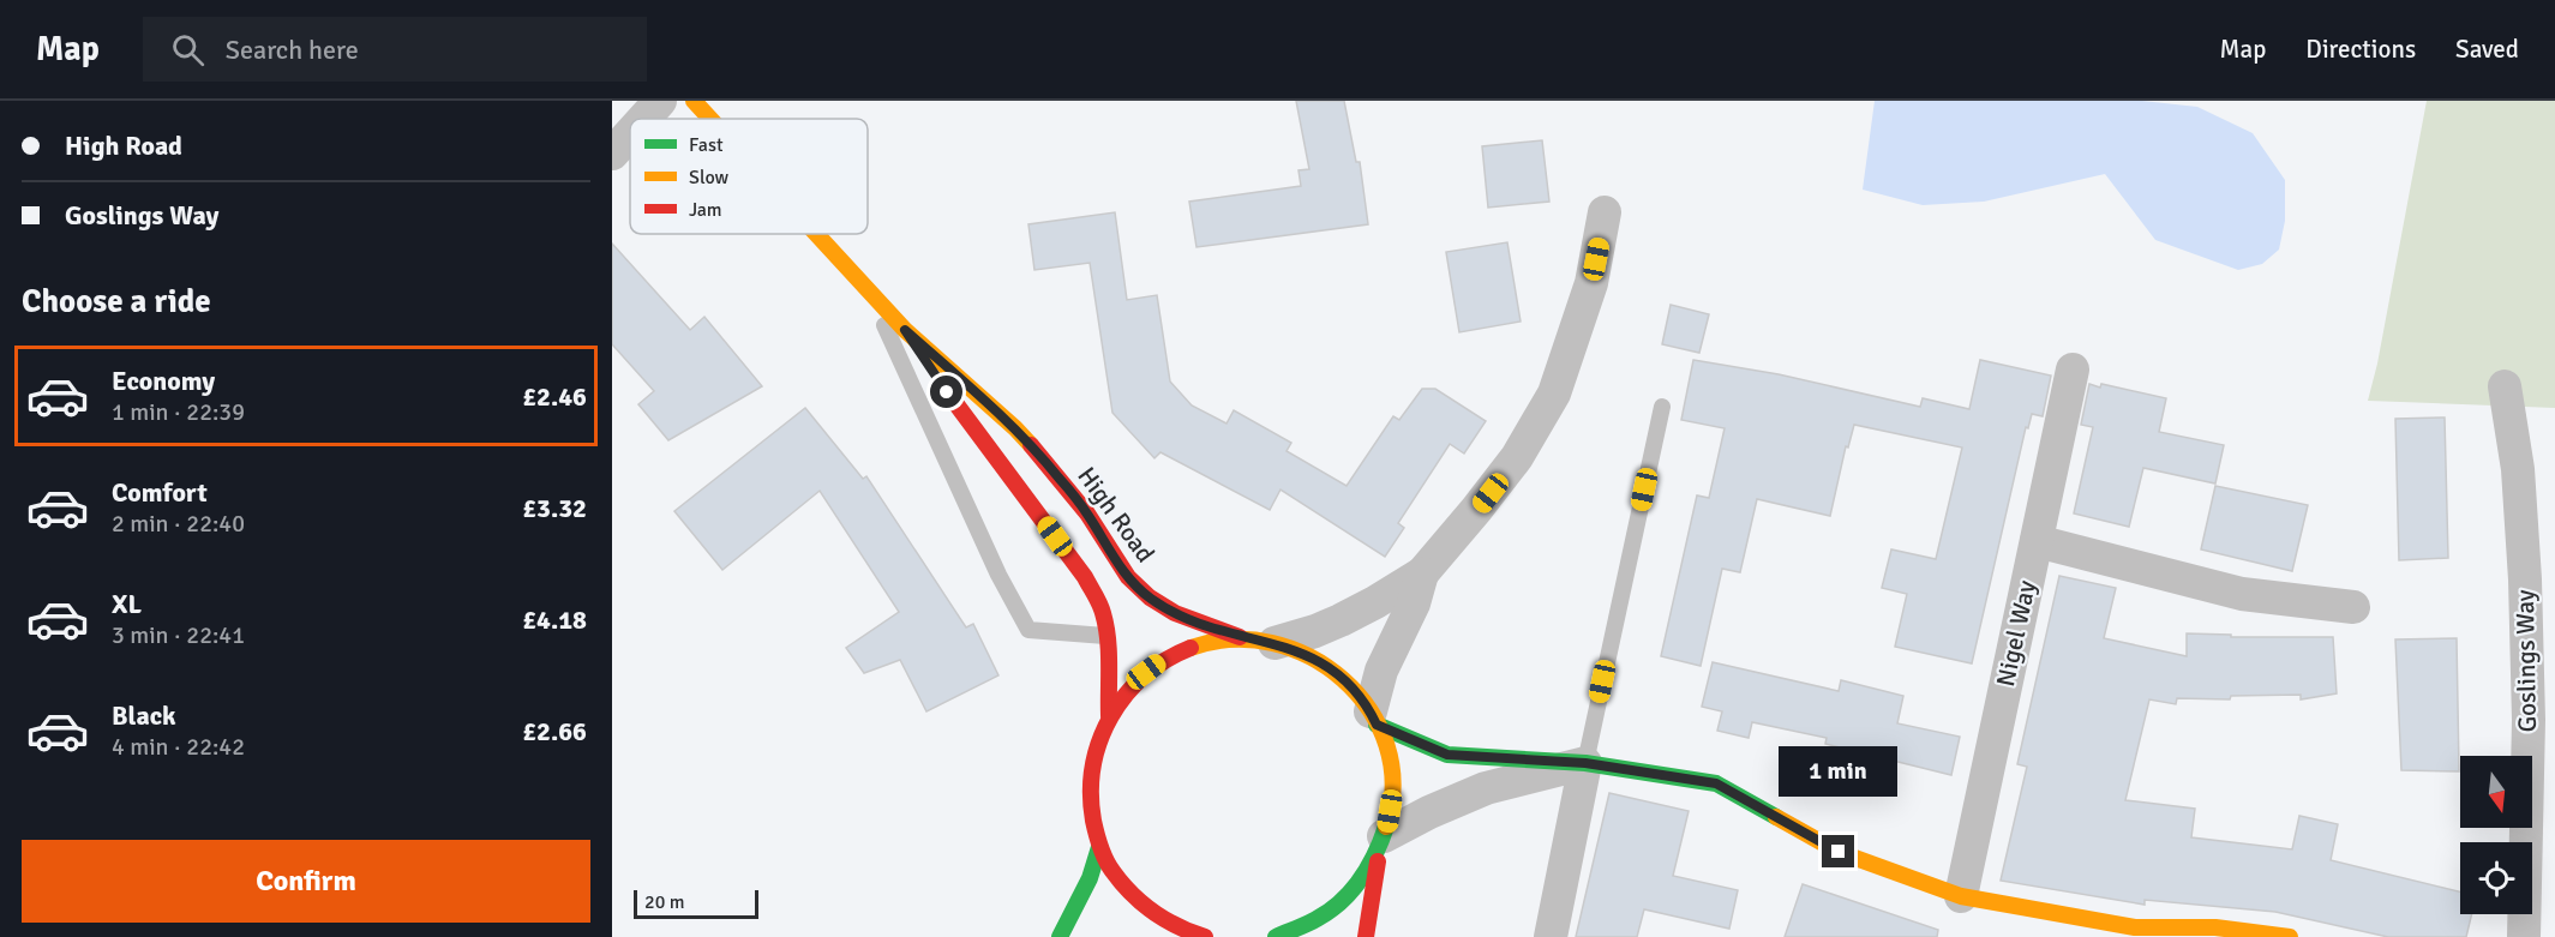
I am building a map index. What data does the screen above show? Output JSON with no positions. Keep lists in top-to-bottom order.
{
  "streets": {
    "street": ["High Road", "Nigel Way", "Goslings Way"]
  },
  "legend": ["Fast", "Slow", "Jam"],
  "scale_bar": "20 m",
  "north": "bottom",
  "page": {
    "header": "Map",
    "search": "Search here",
    "nav": ["Map", "Directions", "Saved"],
    "banner": ["High Road", "Goslings Way"],
    "heading": "Choose a ride",
    "list": [
      {
        "name": "Economy",
        "note": "1 min · 22:39",
        "value": "£2.46"
      },
      {
        "name": "Comfort",
        "note": "2 min · 22:40",
        "value": "£3.32"
      },
      {
        "name": "XL",
        "note": "3 min · 22:41",
        "value": "£4.18"
      },
      {
        "name": "Black",
        "note": "4 min · 22:42",
        "value": "£2.66"
      }
    ],
    "bubble": "1 min",
    "buttons": "Confirm",
    "scale": "20 m"
  }
}
